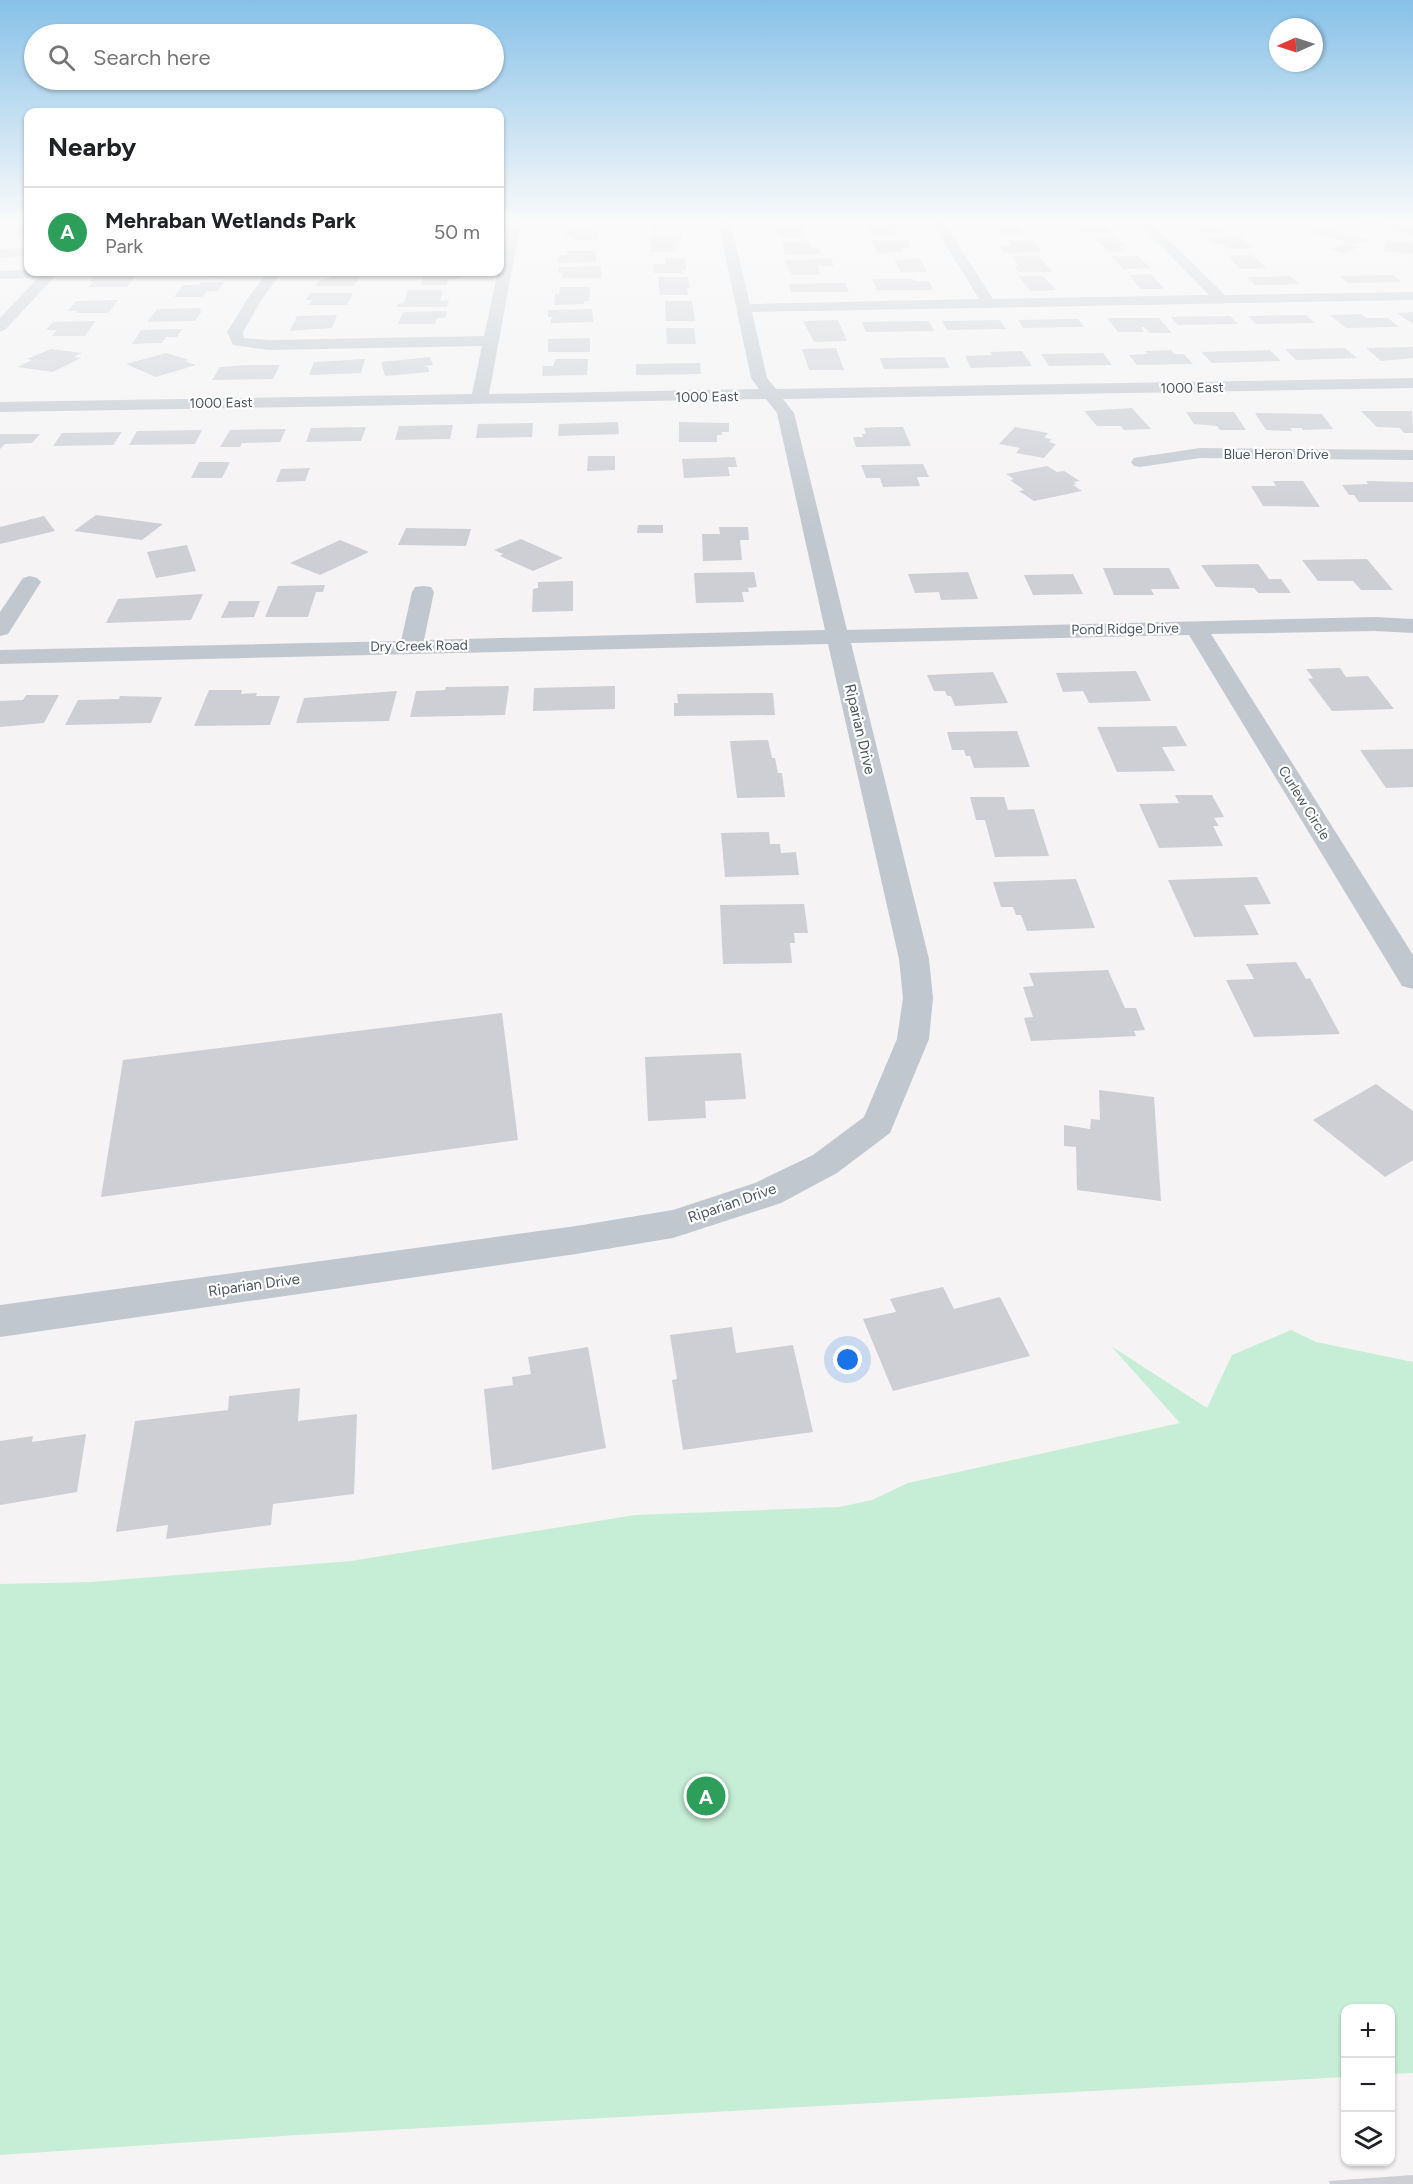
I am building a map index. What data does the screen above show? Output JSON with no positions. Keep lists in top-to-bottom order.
{
  "streets": {
    "street": [
      "1000 East",
      "Blue Heron Drive",
      "Pond Ridge Drive",
      "Dry Creek Road",
      "Riparian Drive",
      "Curlew Circle"
    ]
  },
  "crossings": [
    ["1000 East", "Riparian Drive"],
    ["Pond Ridge Drive", "Dry Creek Road"],
    ["Pond Ridge Drive", "Riparian Drive"],
    ["Pond Ridge Drive", "Curlew Circle"],
    ["Dry Creek Road", "Riparian Drive"]
  ],
  "north": "left",
  "page": {
    "search": "Search here",
    "heading": "Nearby",
    "list": [
      {
        "mark": "A",
        "name": "Mehraban Wetlands Park",
        "note": "Park",
        "value": "50 m"
      }
    ],
    "pins": "A",
    "map_buttons": ["+", "−"]
  }
}
